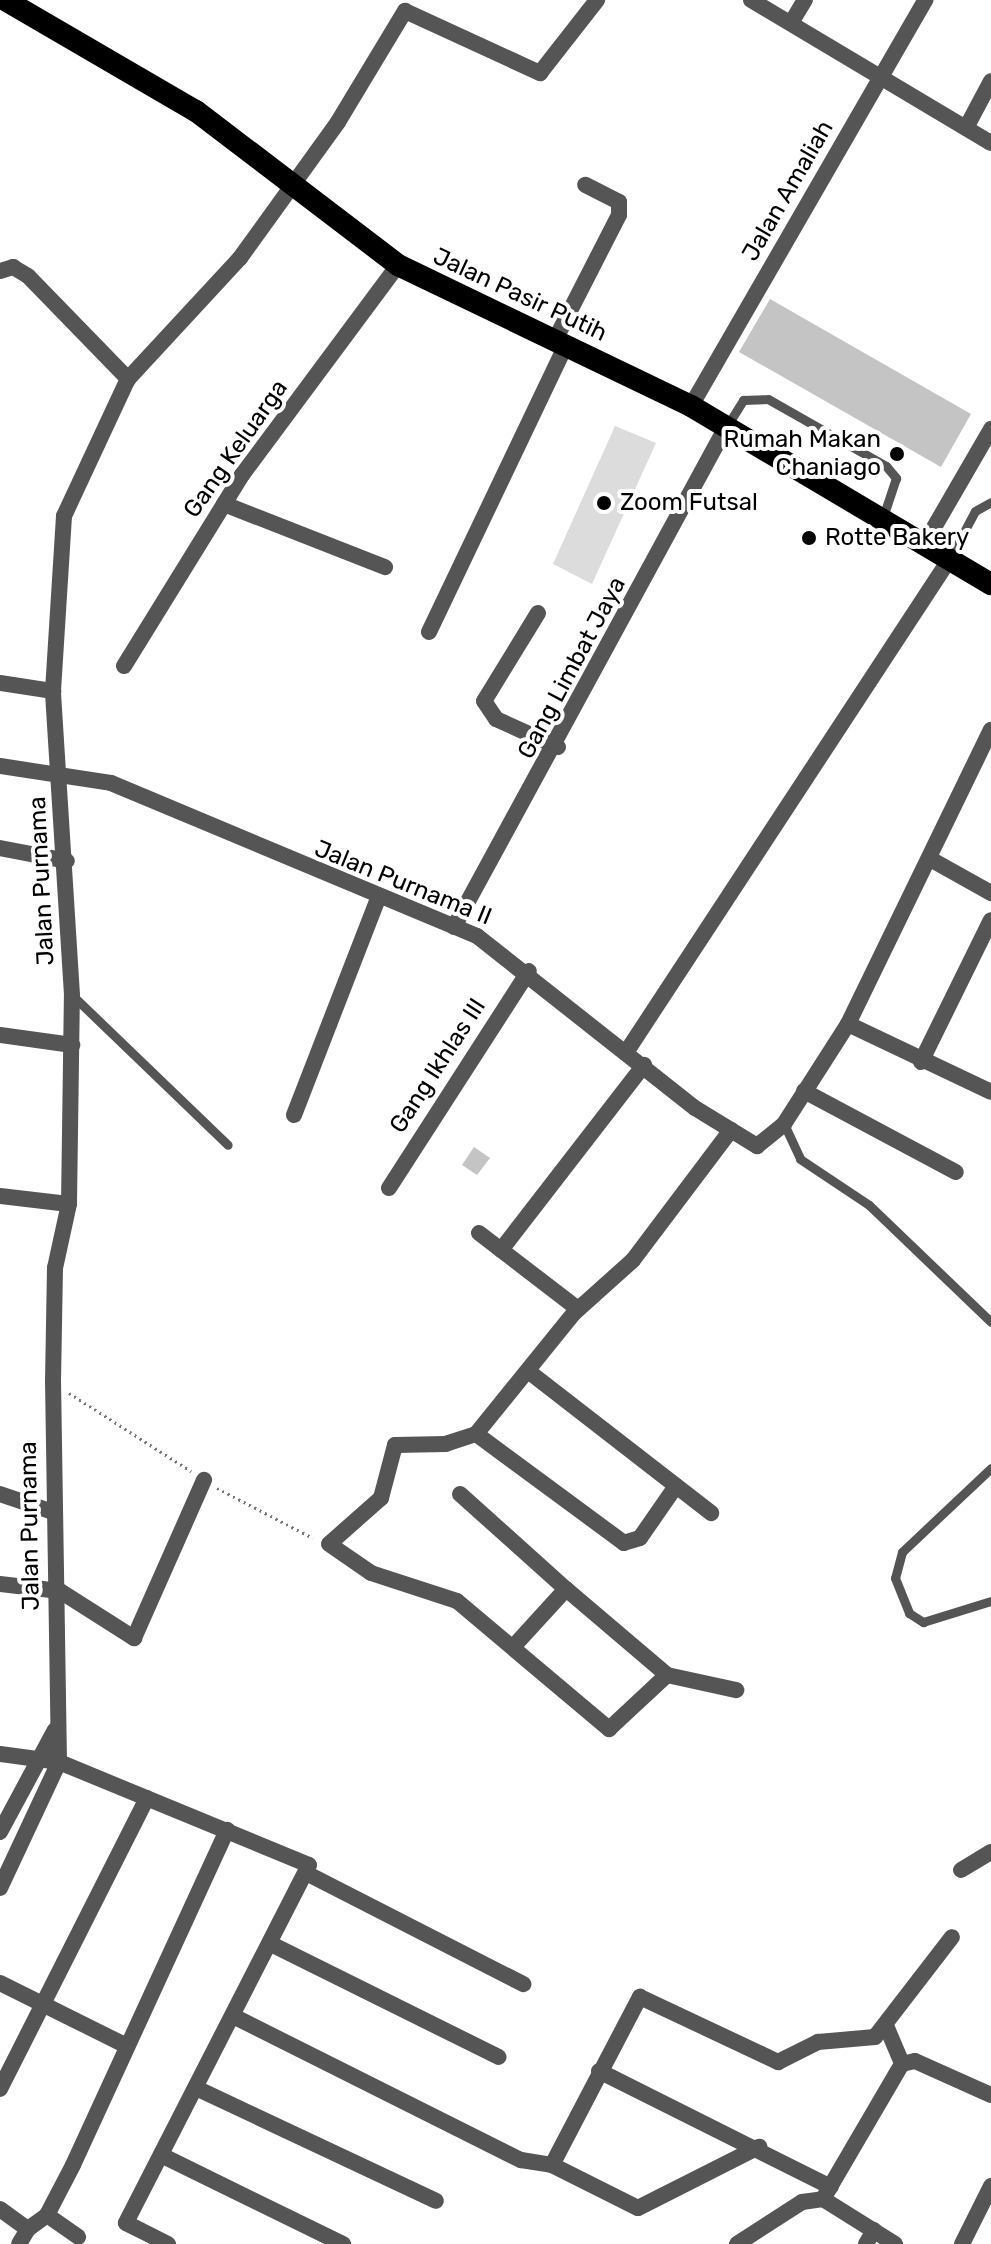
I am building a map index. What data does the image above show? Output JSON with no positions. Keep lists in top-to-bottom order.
{
  "streets": {
    "highway": ["Jalan Pasir Putih"],
    "street": [
      "Jalan Amaliah",
      "Gang Keluarga",
      "Gang Limbat Jaya",
      "Jalan Purnama",
      "Jalan Purnama II",
      "Gang Ikhlas III"
    ]
  },
  "crossings": [
    ["Jalan Amaliah", "Jalan Pasir Putih"],
    ["Jalan Pasir Putih", "Gang Keluarga"],
    ["Jalan Pasir Putih", "Gang Limbat Jaya"],
    ["Jalan Pasir Putih", "Jalan Purnama"],
    ["Gang Limbat Jaya", "Jalan Purnama II"],
    ["Jalan Purnama", "Jalan Purnama II"],
    ["Jalan Purnama II", "Gang Ikhlas III"]
  ],
  "places": ["Rumah Makan Chaniago", "Zoom Futsal", "Rotte Bakery"]
}
